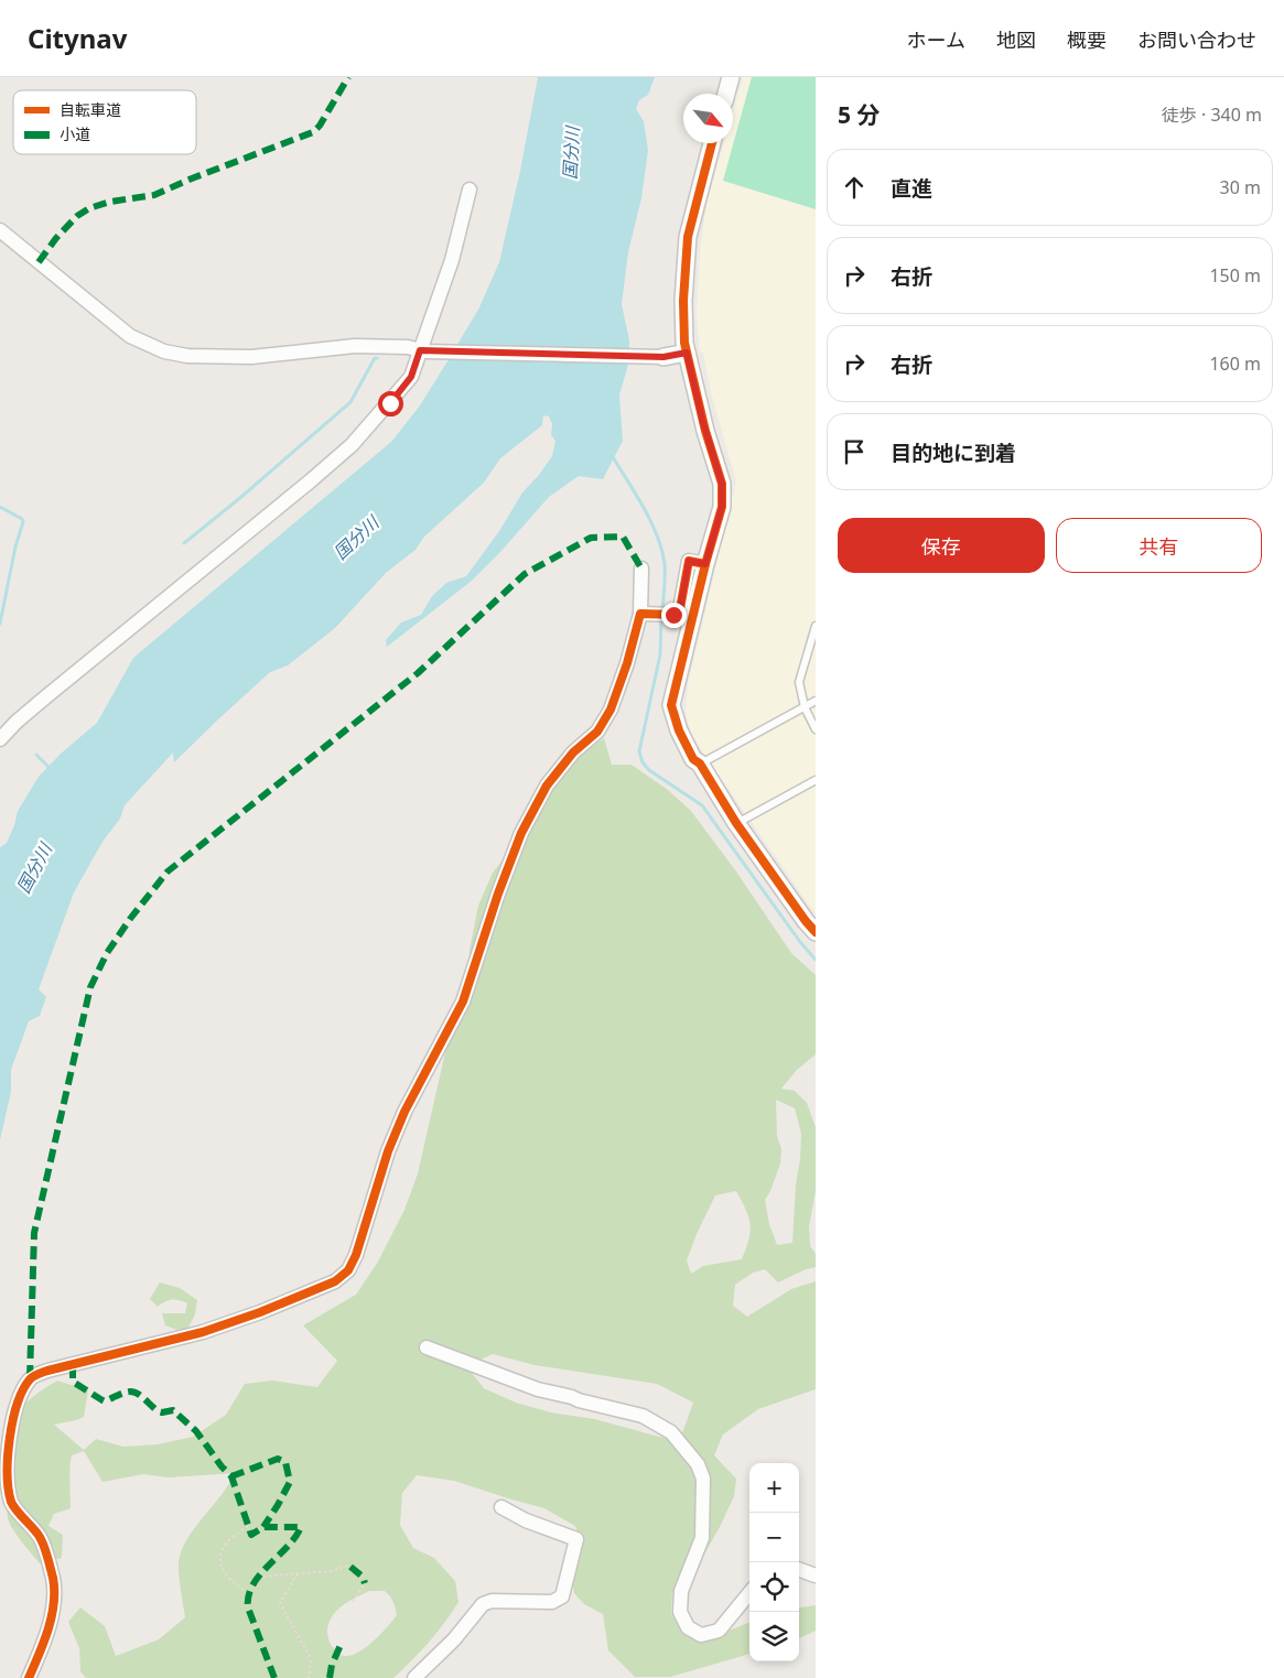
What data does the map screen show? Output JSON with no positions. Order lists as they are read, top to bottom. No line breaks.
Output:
{"water":["国分川"],"legend":["自転車道","小道"],"north":"bottom right","page":{"header":"Citynav","nav":["ホーム","地図","概要","お問い合わせ"],"heading":["5 分","徒歩 · 340 m"],"list":[["直進","30 m"],["右折","150 m"],["右折","160 m"],"目的地に到着"],"buttons":["保存","共有"],"map_buttons":["+","−"]}}
